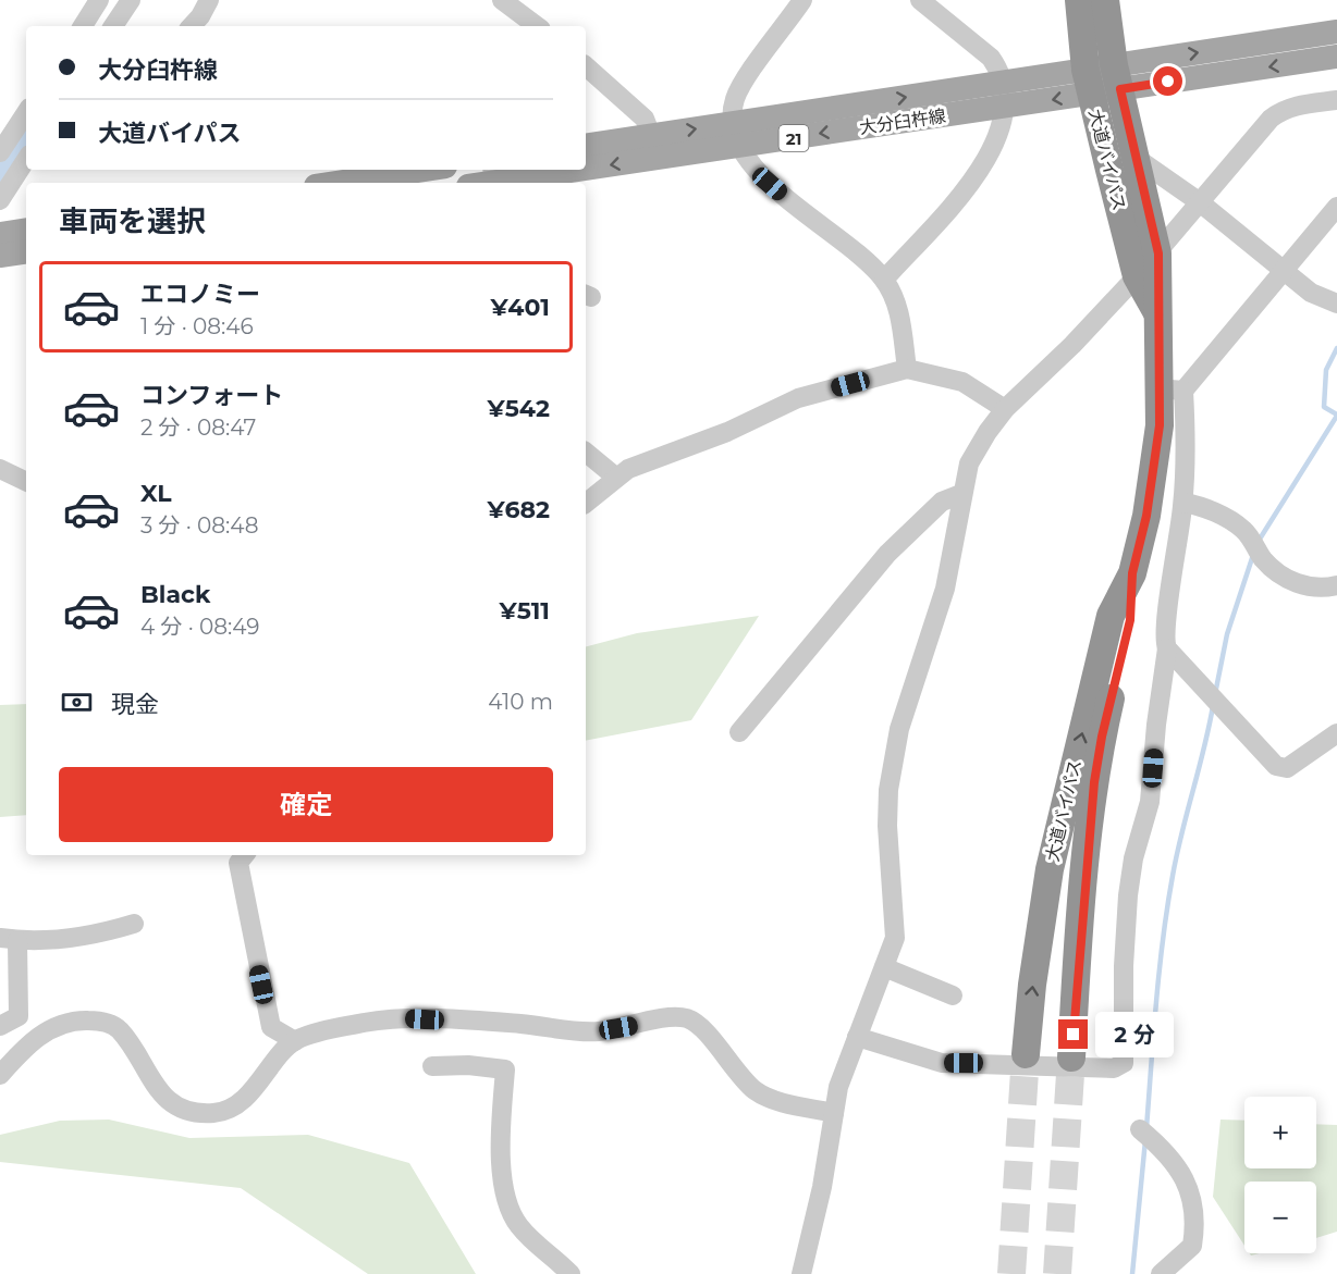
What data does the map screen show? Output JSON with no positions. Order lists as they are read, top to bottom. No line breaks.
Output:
{"streets":{"highway":["大道バイパス"],"main road":["大分臼杵線","21"]},"crossings":[["大分臼杵線","大道バイパス"]],"page":{"banner":["大分臼杵線","大道バイパス"],"heading":"車両を選択","list":[{"name":"エコノミー","note":"1 分 · 08:46","value":"¥401"},{"name":"コンフォート","note":"2 分 · 08:47","value":"¥542"},{"name":"XL","note":"3 分 · 08:48","value":"¥682"},{"name":"Black","note":"4 分 · 08:49","value":"¥511"}],"pay":["現金","410 m"],"buttons":"確定","bubble":"2 分","map_buttons":["+","−"]}}
